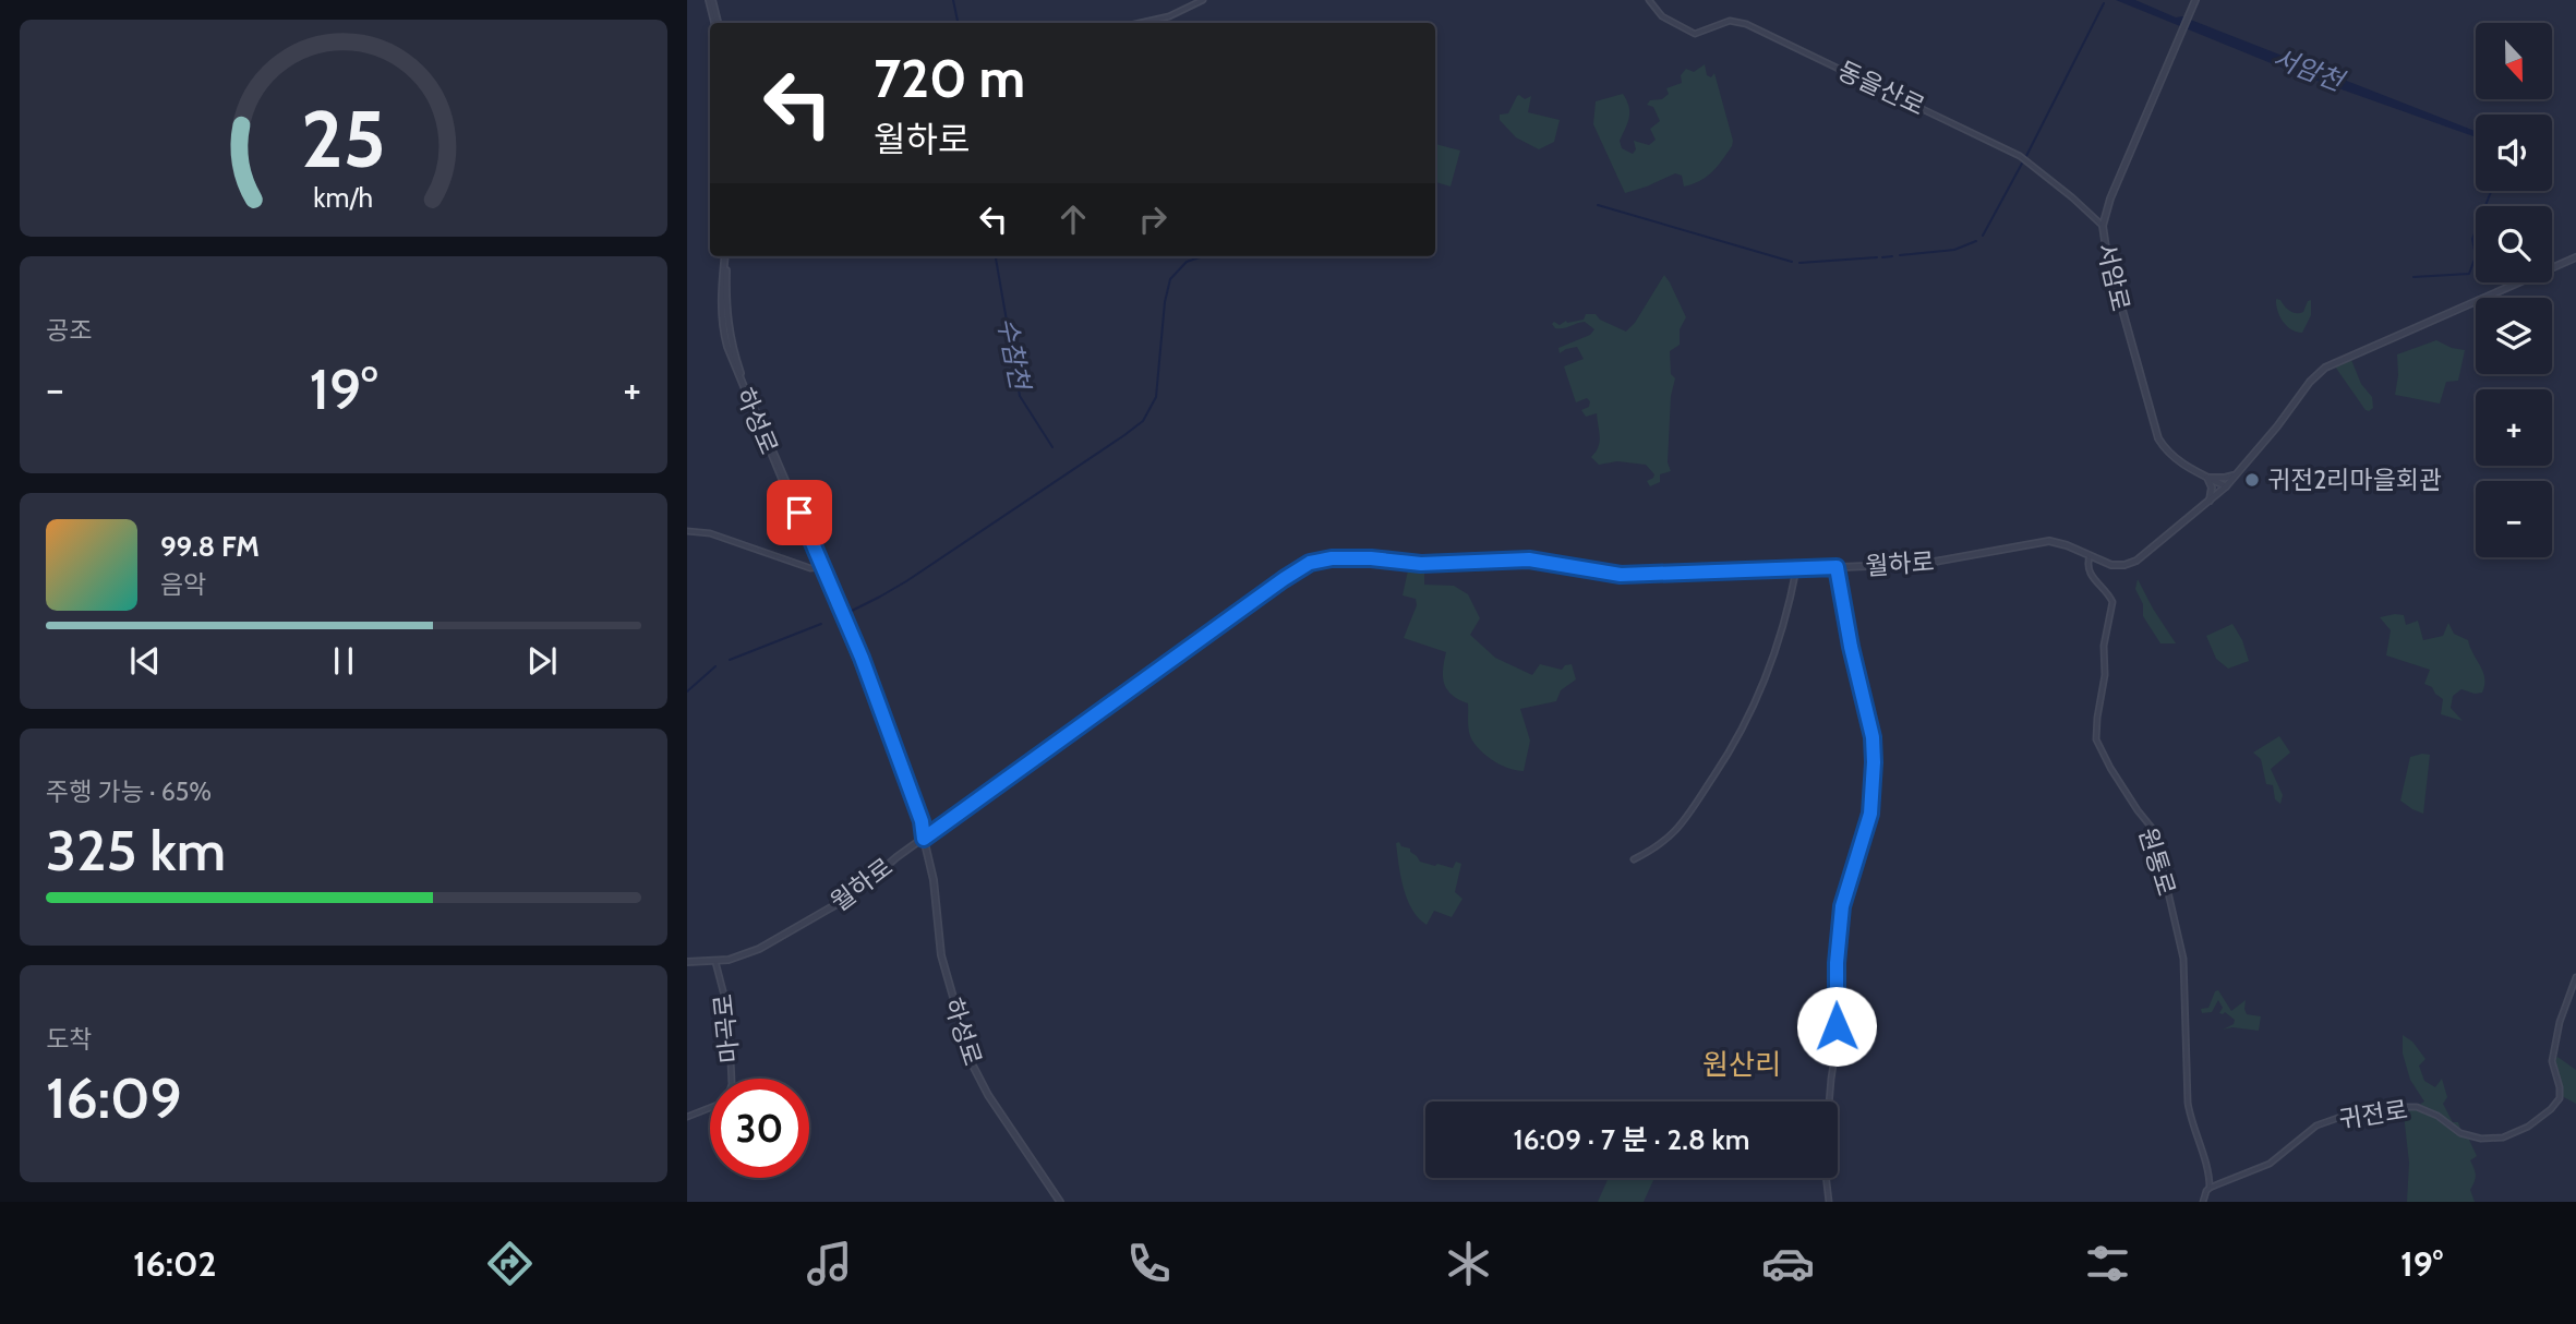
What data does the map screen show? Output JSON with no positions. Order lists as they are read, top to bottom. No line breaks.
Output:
{"streets":{"street":["동을산로","서암로","하성로","월하로","원통로","마곡로","귀전로"]},"crossings":[["동을산로","서암로"],["서암로","월하로"],["하성로","월하로"],["월하로","원통로"],["월하로","마곡로"],["원통로","귀전로"]],"districts":["원산리"],"water":["서암천","수참천"],"places":["귀전2리마을회관"],"north":"bottom","page":{"map_buttons":["+","−"],"turn":["720 m","월하로"],"tile":["공조",["주행 가능 · 65%","325 km"],["도착","16:09"]],"heat":["−","19°","+"],"song":["99.8 FM","음악"],"limit":"30","trip":"16:09 · 7 분 · 2.8 km","tabs":["16:02","19°"],"gauge":["25","km/h"]}}
